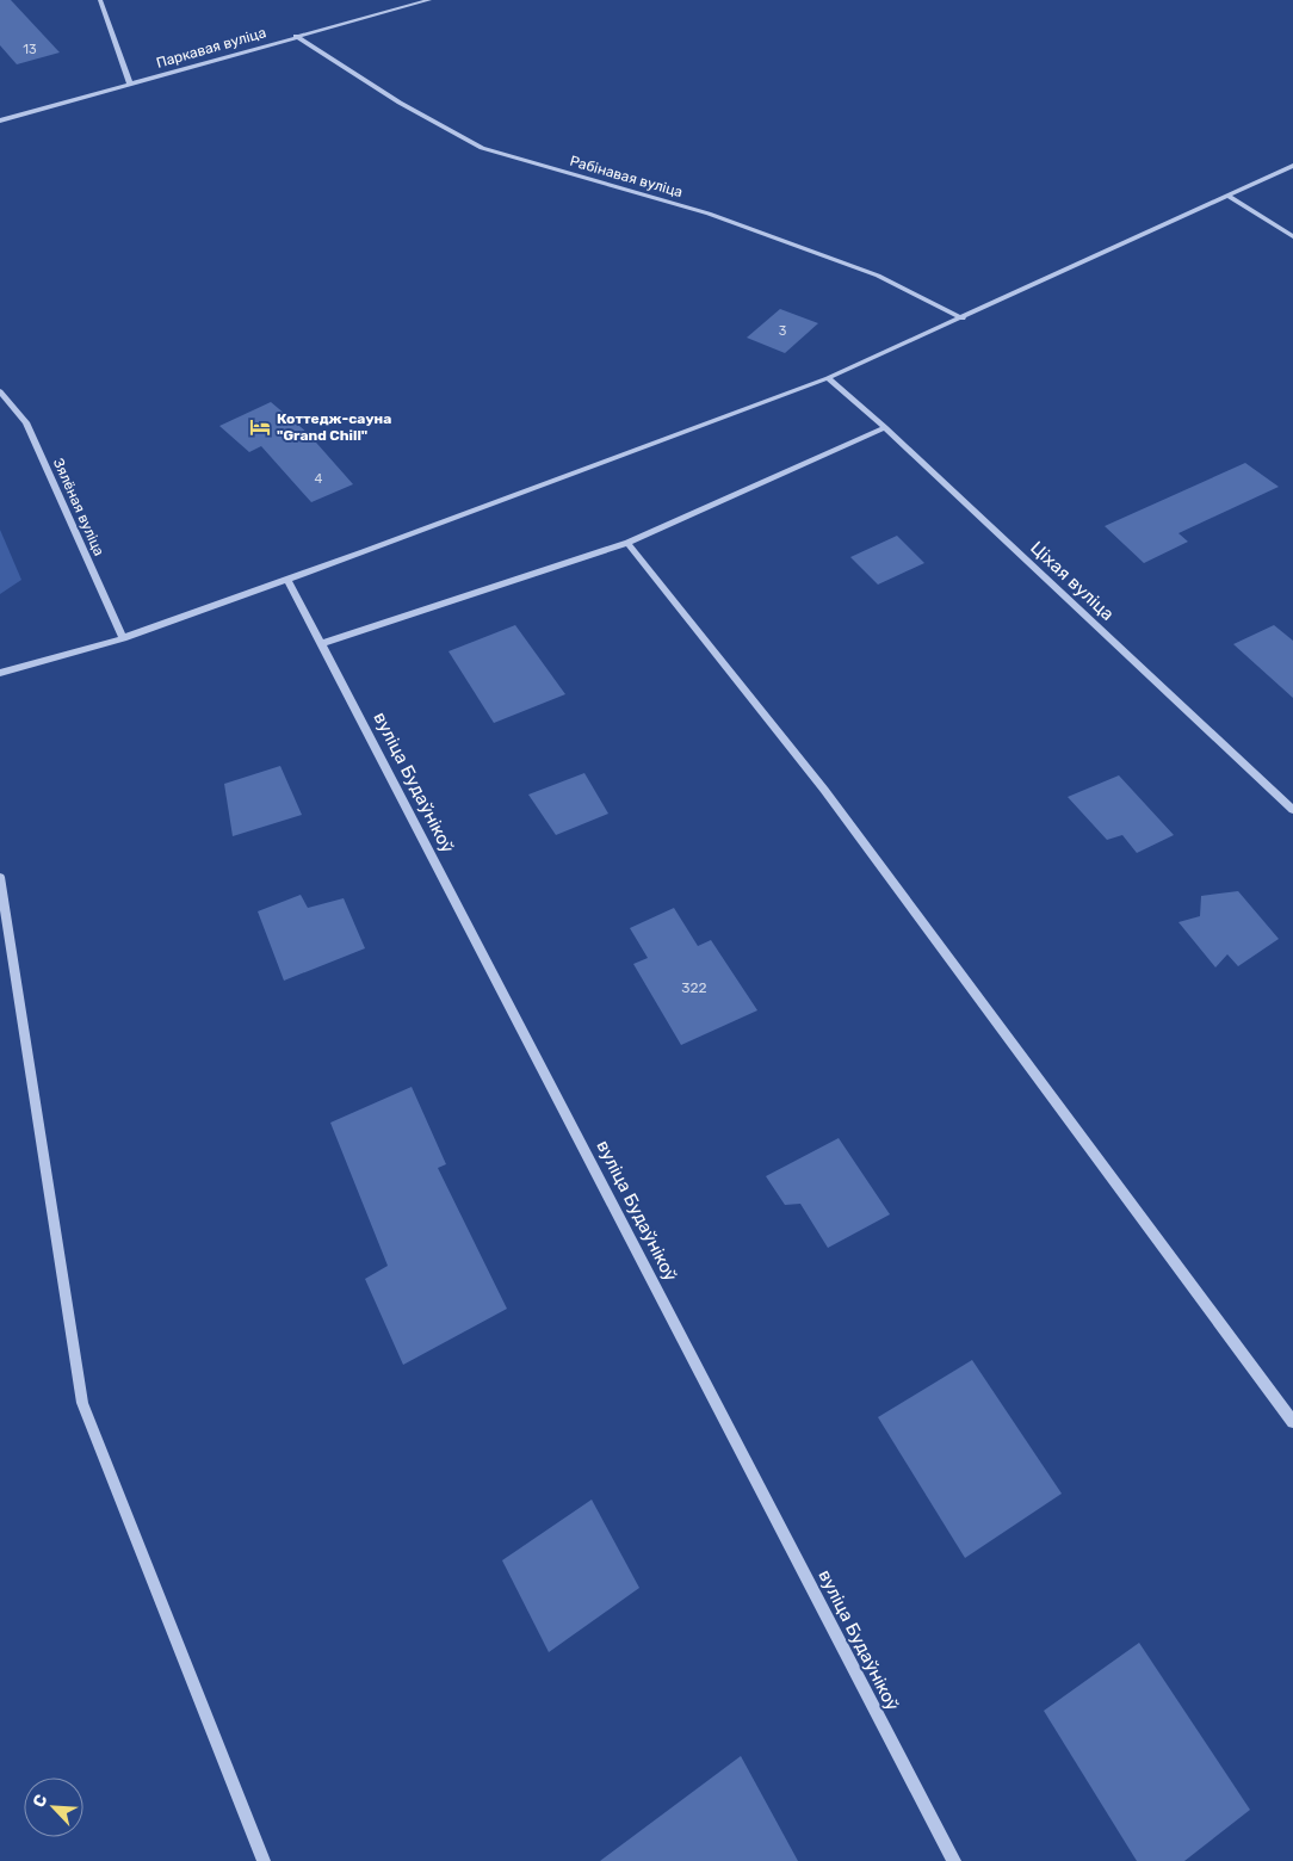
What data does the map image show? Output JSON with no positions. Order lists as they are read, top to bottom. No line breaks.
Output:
{"streets":{"street":["Паркавая вуліца","Рабінавая вуліца","Зялёная вуліца","Ціхая вуліца","вуліца Будаўнікоў"]},"crossings":[["Паркавая вуліца","Рабінавая вуліца"]],"places":{"hotel":["Коттедж-сауна \"Grand Chill\""]},"house_numbers":["13","3","4","322"],"north":"top left"}
